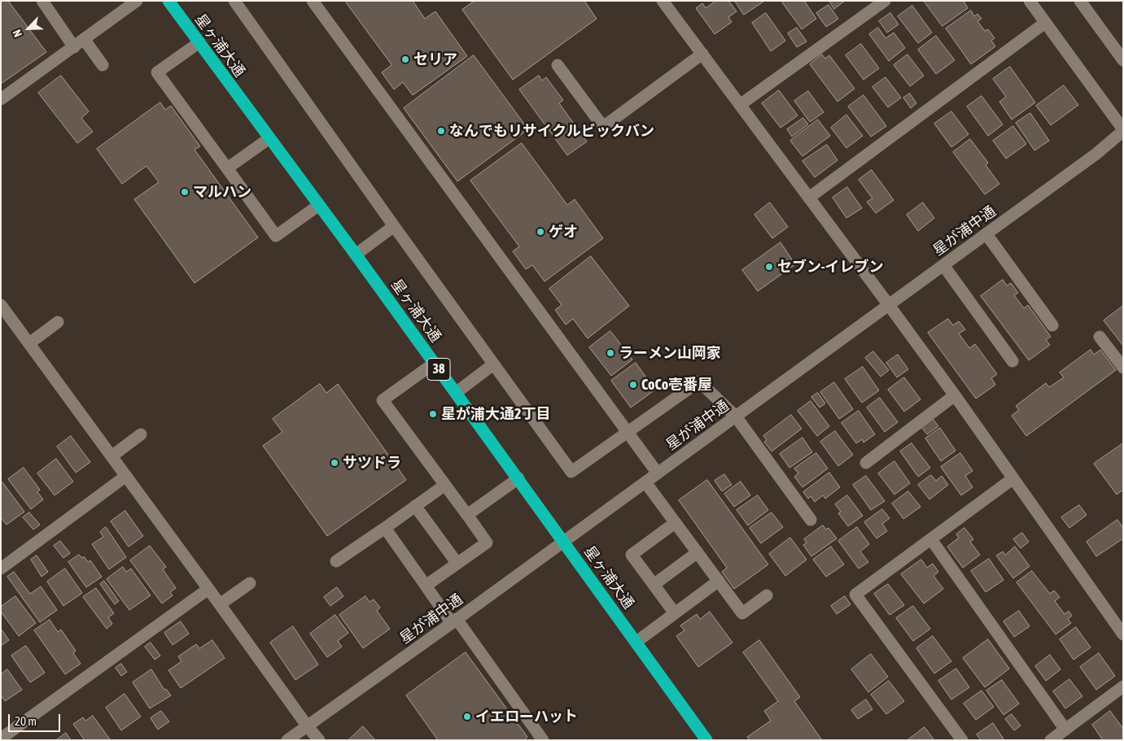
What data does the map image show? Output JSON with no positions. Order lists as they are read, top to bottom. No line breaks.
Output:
{"streets":{"highway":["星ヶ浦大通","38"],"street":["星が浦中通"]},"crossings":[["星ヶ浦大通","星が浦中通"]],"places":["セリア","なんでもリサイクルビックバン","マルハン","ゲオ","セブン-イレブン","ラーメン山岡家","CoCo壱番屋","星が浦大通2丁目","サツドラ","イエローハット"],"scale_bar":"20 m","north":"bottom left"}
